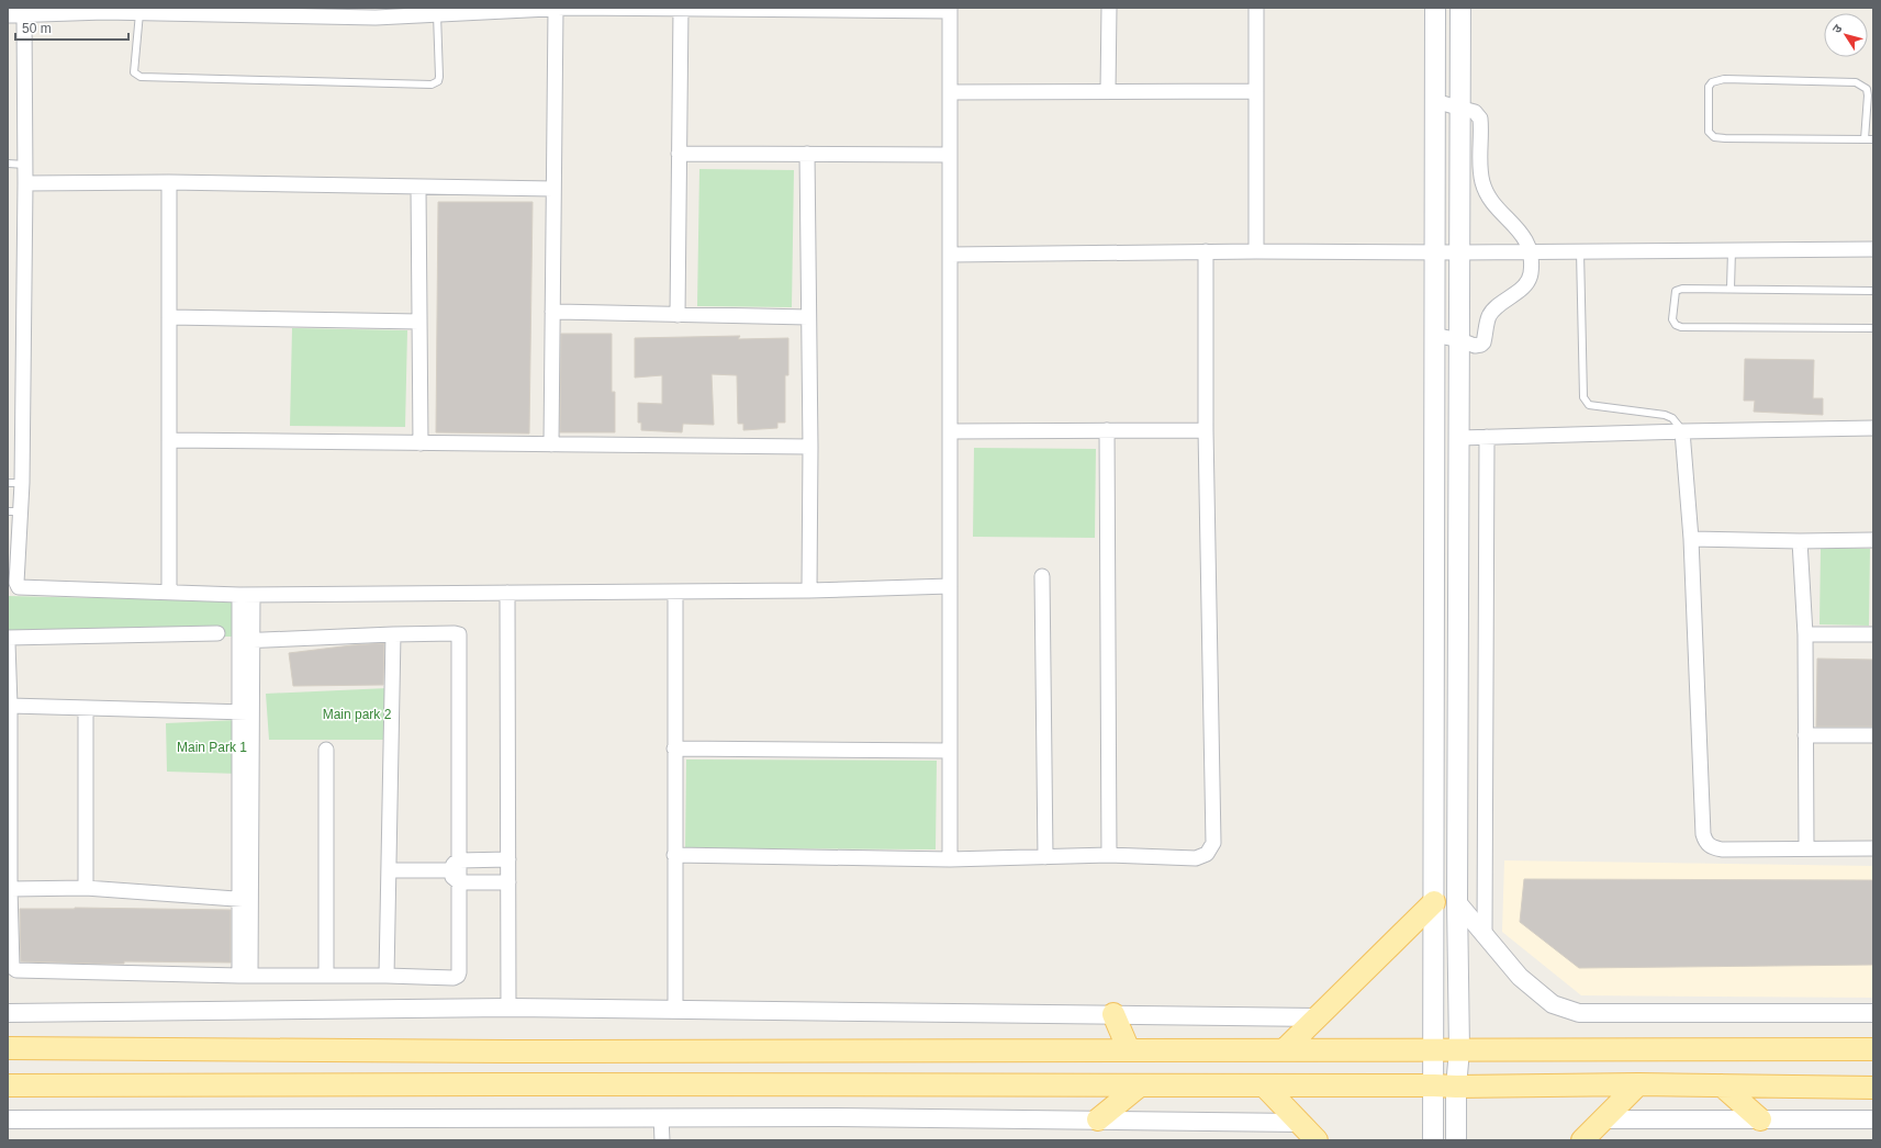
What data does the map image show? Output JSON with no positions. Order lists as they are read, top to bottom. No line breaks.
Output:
{"parks":["Main park 2","Main Park 1"],"scale_bar":"50 m","north":"top left"}
